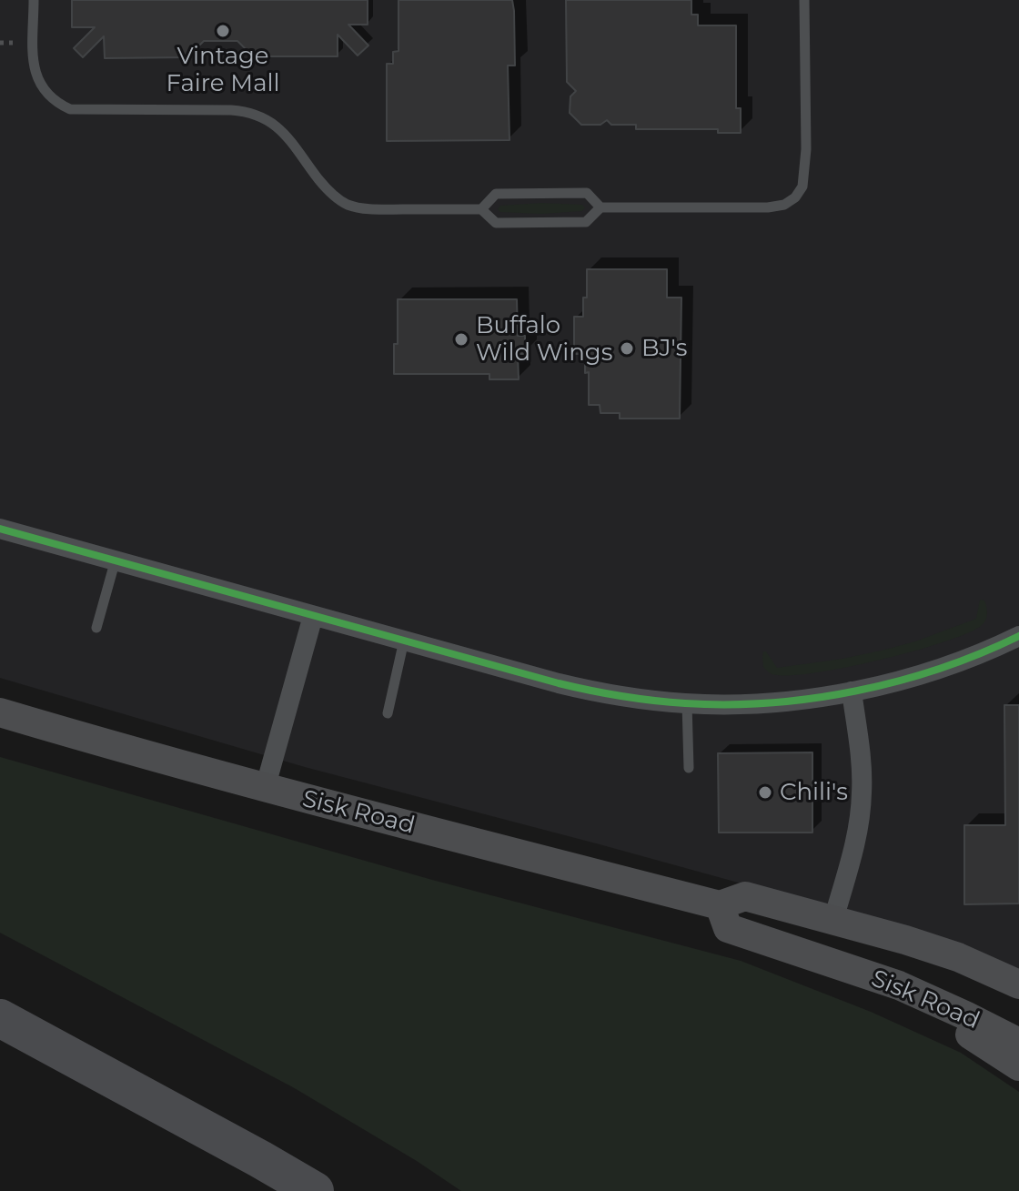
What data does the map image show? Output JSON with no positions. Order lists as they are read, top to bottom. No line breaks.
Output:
{"streets":{"main road":["Sisk Road"]},"places":["Vintage Faire Mall","Buffalo Wild Wings","BJ's","Chili's"]}
